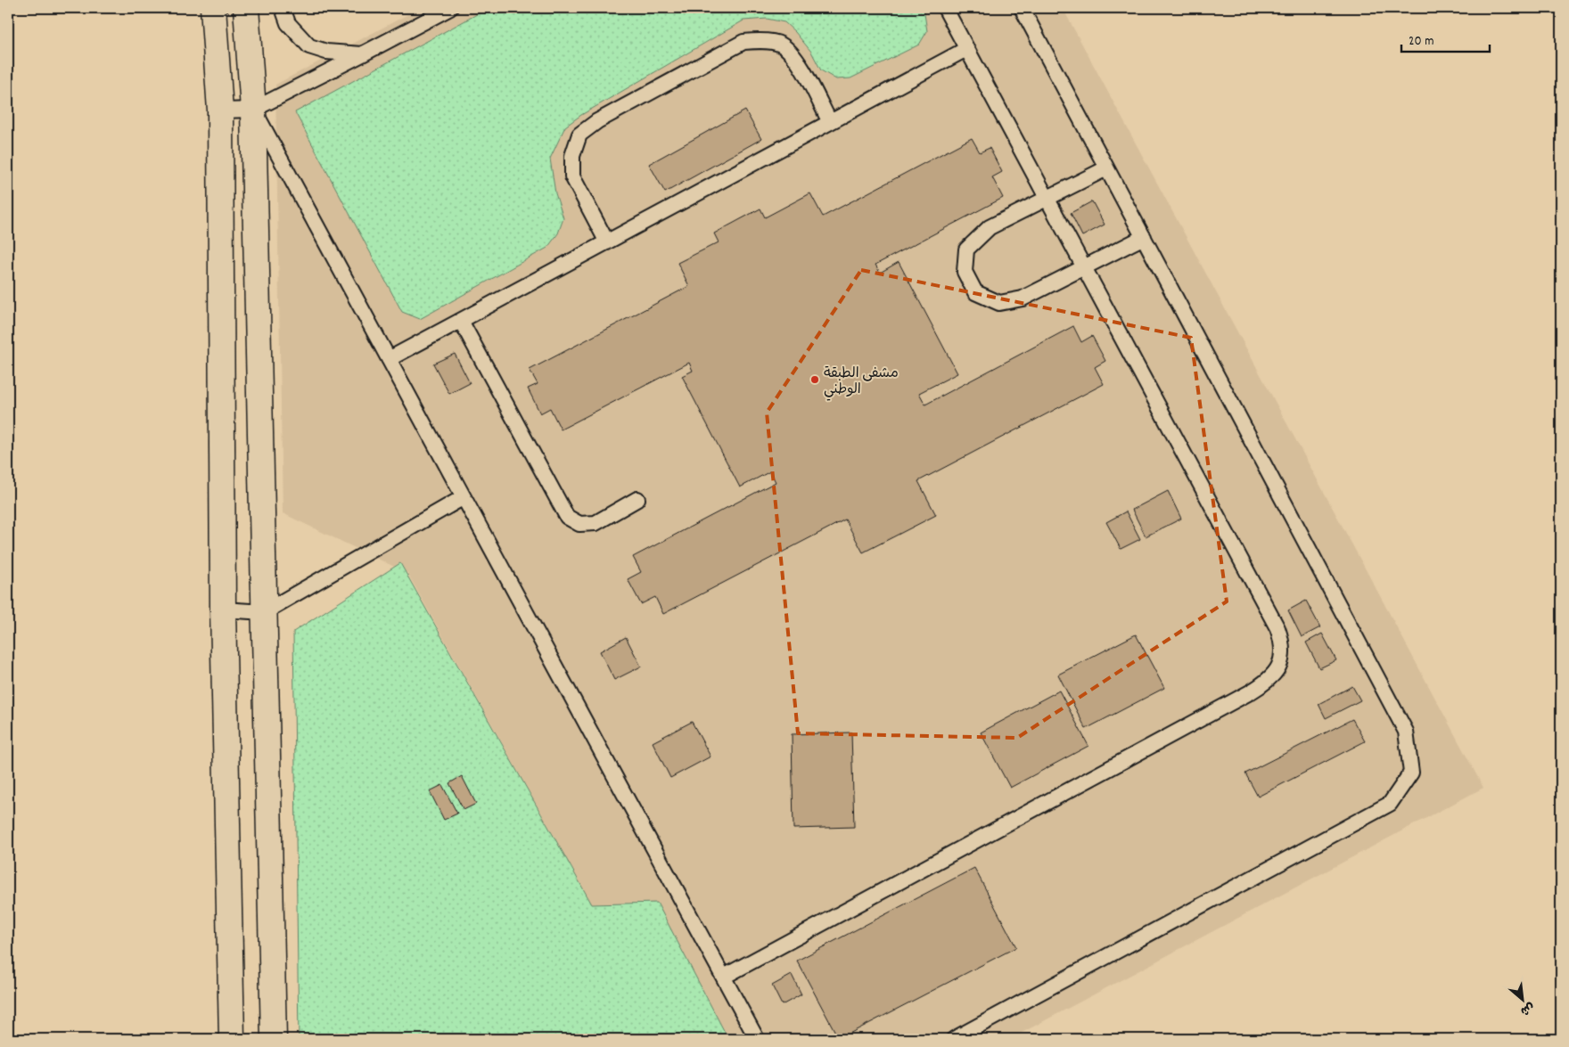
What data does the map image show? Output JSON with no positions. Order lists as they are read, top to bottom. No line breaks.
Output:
{"places":["مشفى الطبقة الوطني"],"scale_bar":"20 m","north":"bottom right"}
